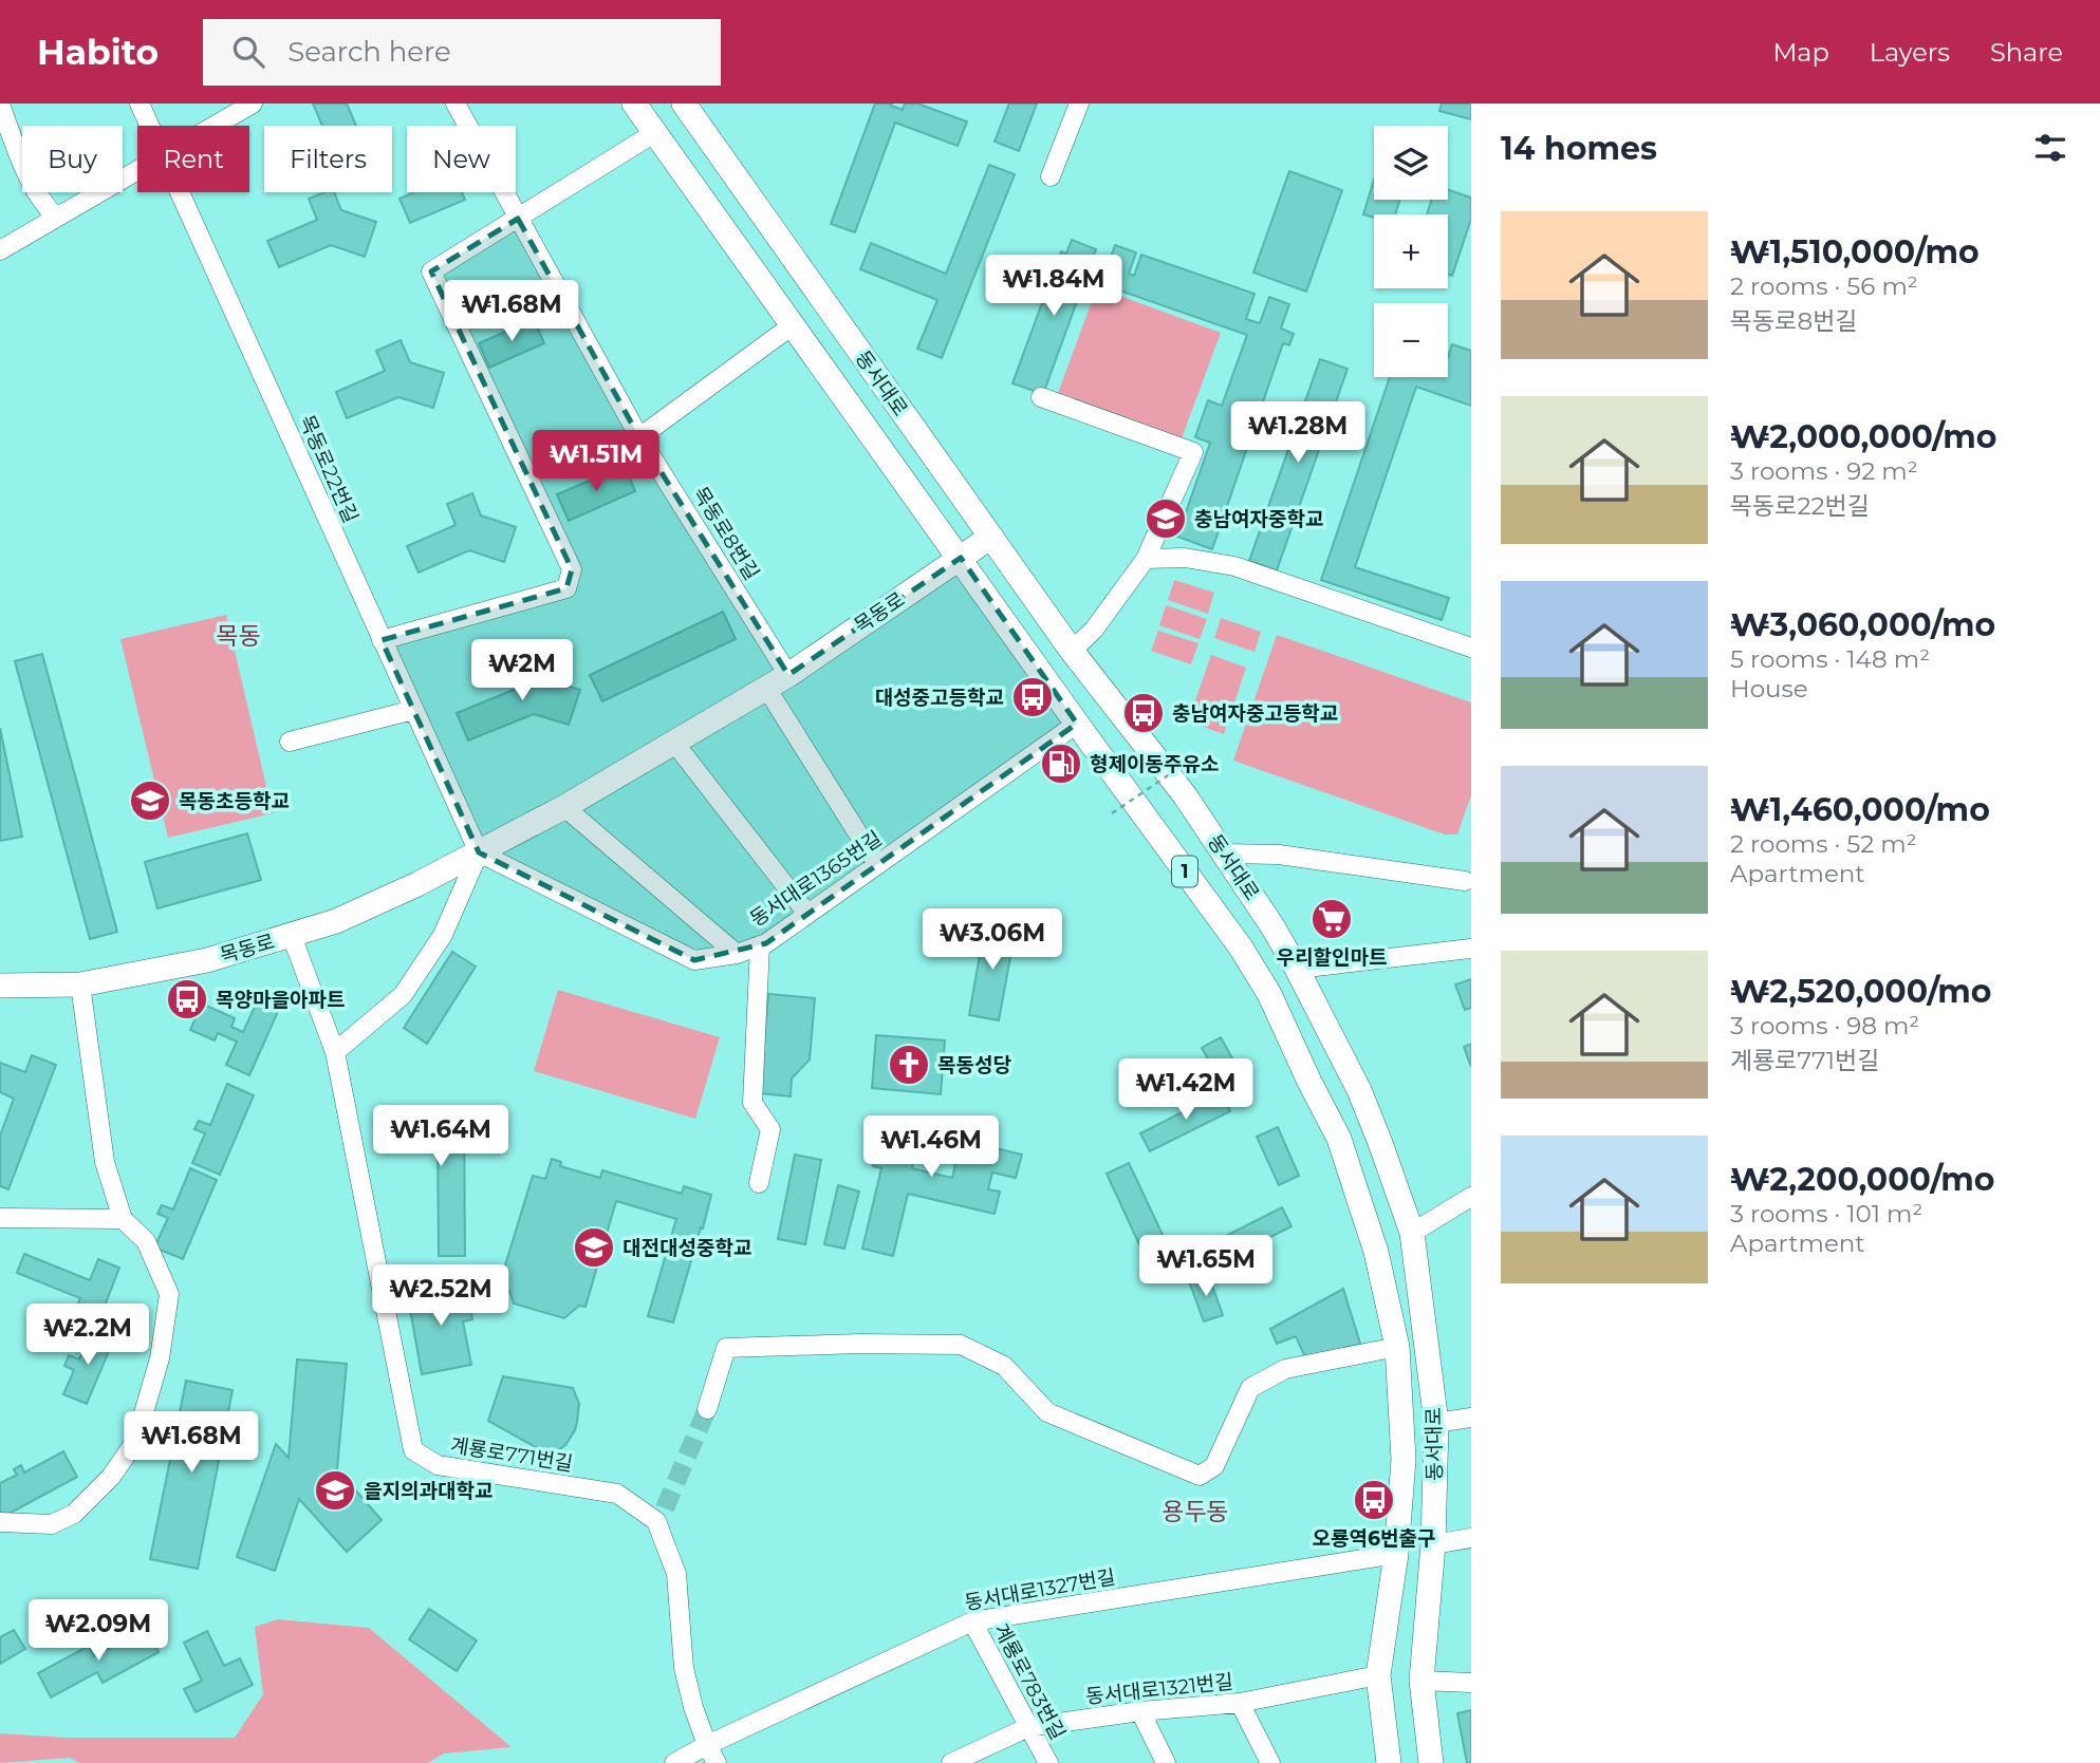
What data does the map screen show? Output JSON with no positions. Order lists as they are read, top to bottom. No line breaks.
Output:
{"streets":{"main road":["동서대로","목동로","1"],"street":["목동로22번길","목동로8번길","동서대로1365번길","계룡로771번길","동서대로1327번길","계룡로783번길","동서대로1321번길"]},"crossings":[["동서대로","목동로"],["동서대로","동서대로1365번길"],["동서대로","동서대로1327번길"],["동서대로","동서대로1321번길"],["목동로22번길","목동로"],["목동로22번길","동서대로1365번길"],["목동로8번길","목동로"],["목동로","동서대로1365번길"],["목동로","계룡로771번길"],["계룡로771번길","동서대로1327번길"],["동서대로1327번길","계룡로783번길"],["계룡로783번길","동서대로1321번길"]],"districts":["목동","용두동"],"places":{"school or university":["충남여자중학교","목동초등학교","대전대성중학교","을지의과대학교"],"bus stop":["대성중고등학교","충남여자중고등학교","목양마을아파트","오룡역6번출구"],"fuel station":["형제이동주유소"],"supermarket":["우리할인마트"],"church":["목동성당"]},"page":{"header":"Habito","search":"Search here","nav":["Map","Layers","Share"],"heading":"14 homes","map_buttons":["+","−"],"chip":["Buy","Rent","Filters","New"],"list":[{"name":"₩1,510,000/mo","note":"2 rooms · 56 m² · 목동로8번길"},{"name":"₩2,000,000/mo","note":"3 rooms · 92 m² · 목동로22번길"},{"name":"₩3,060,000/mo","note":"5 rooms · 148 m² · House"},{"name":"₩1,460,000/mo","note":"2 rooms · 52 m² · Apartment"},{"name":"₩2,520,000/mo","note":"3 rooms · 98 m² · 계룡로771번길"},{"name":"₩2,200,000/mo","note":"3 rooms · 101 m² · Apartment"}],"price":["₩1.84M","₩1.68M","₩1.28M","₩1.51M","₩2M","₩3.06M","₩1.42M","₩1.64M","₩1.46M","₩1.65M","₩2.52M","₩2.2M","₩1.68M","₩2.09M"]}}
